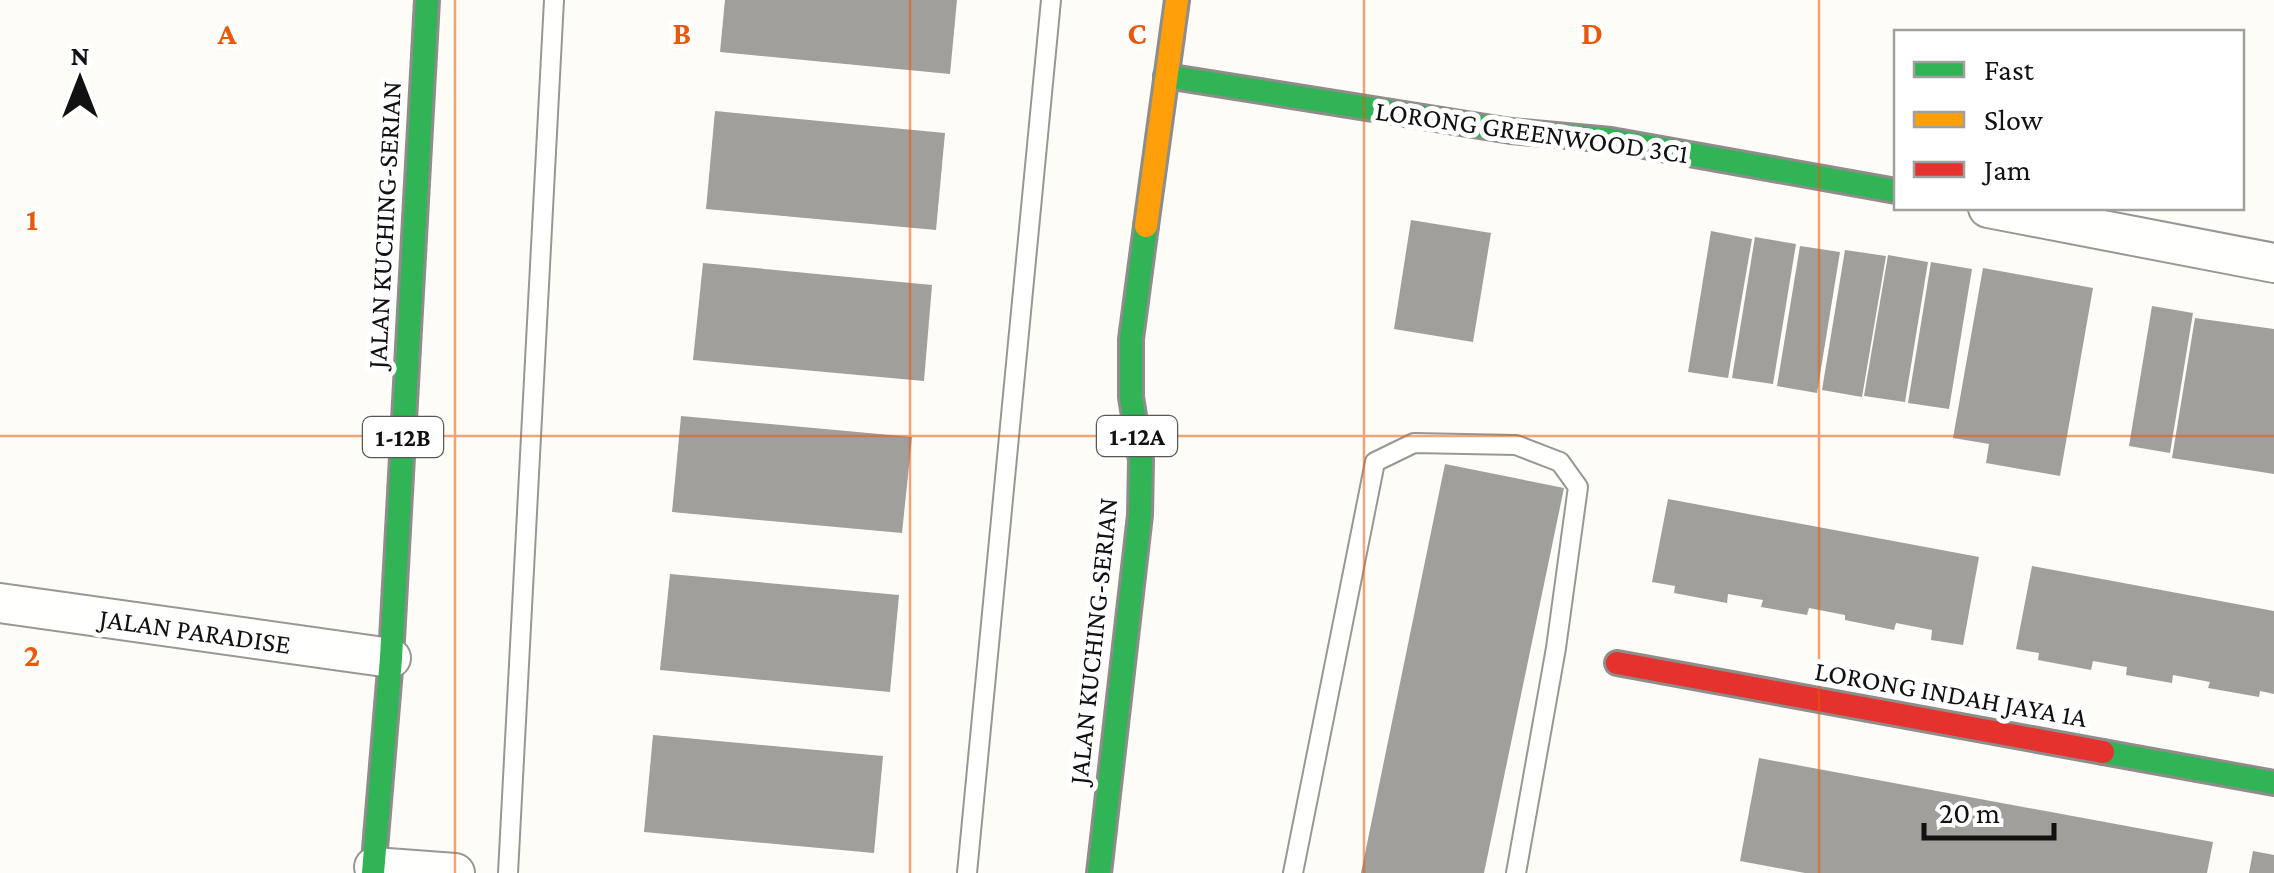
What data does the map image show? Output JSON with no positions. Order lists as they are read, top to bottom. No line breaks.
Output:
{"streets":{"main road":["LORONG GREENWOOD 3C1","JALAN KUCHING-SERIAN","1-12A","1-12B","LORONG INDAH JAYA 1A"],"street":["JALAN PARADISE"]},"crossings":[["LORONG GREENWOOD 3C1","JALAN KUCHING-SERIAN"],["JALAN KUCHING-SERIAN","JALAN PARADISE"]],"legend":["Fast","Slow","Jam"],"scale_bar":"20 m","north":"top","grid":{"columns":["A","B","C","D"],"rows":["1","2"]}}
